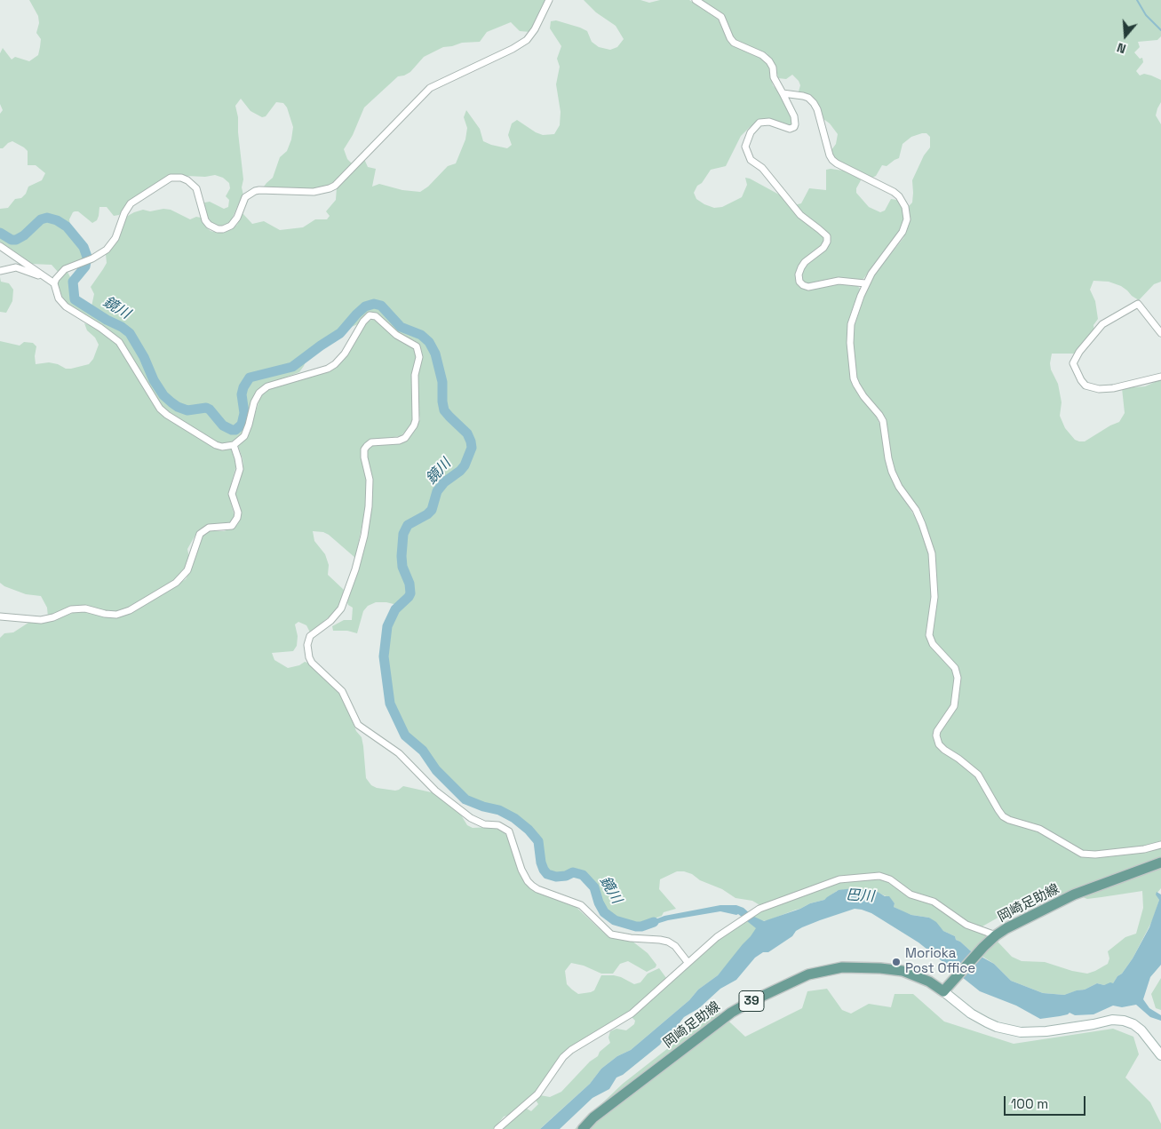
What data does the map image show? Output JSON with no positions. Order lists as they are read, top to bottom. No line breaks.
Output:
{"streets":{"main road":["岡崎足助線","39"]},"water":["鏡川","巴川"],"places":["Morioka Post Office"],"scale_bar":"100 m","north":"bottom"}
